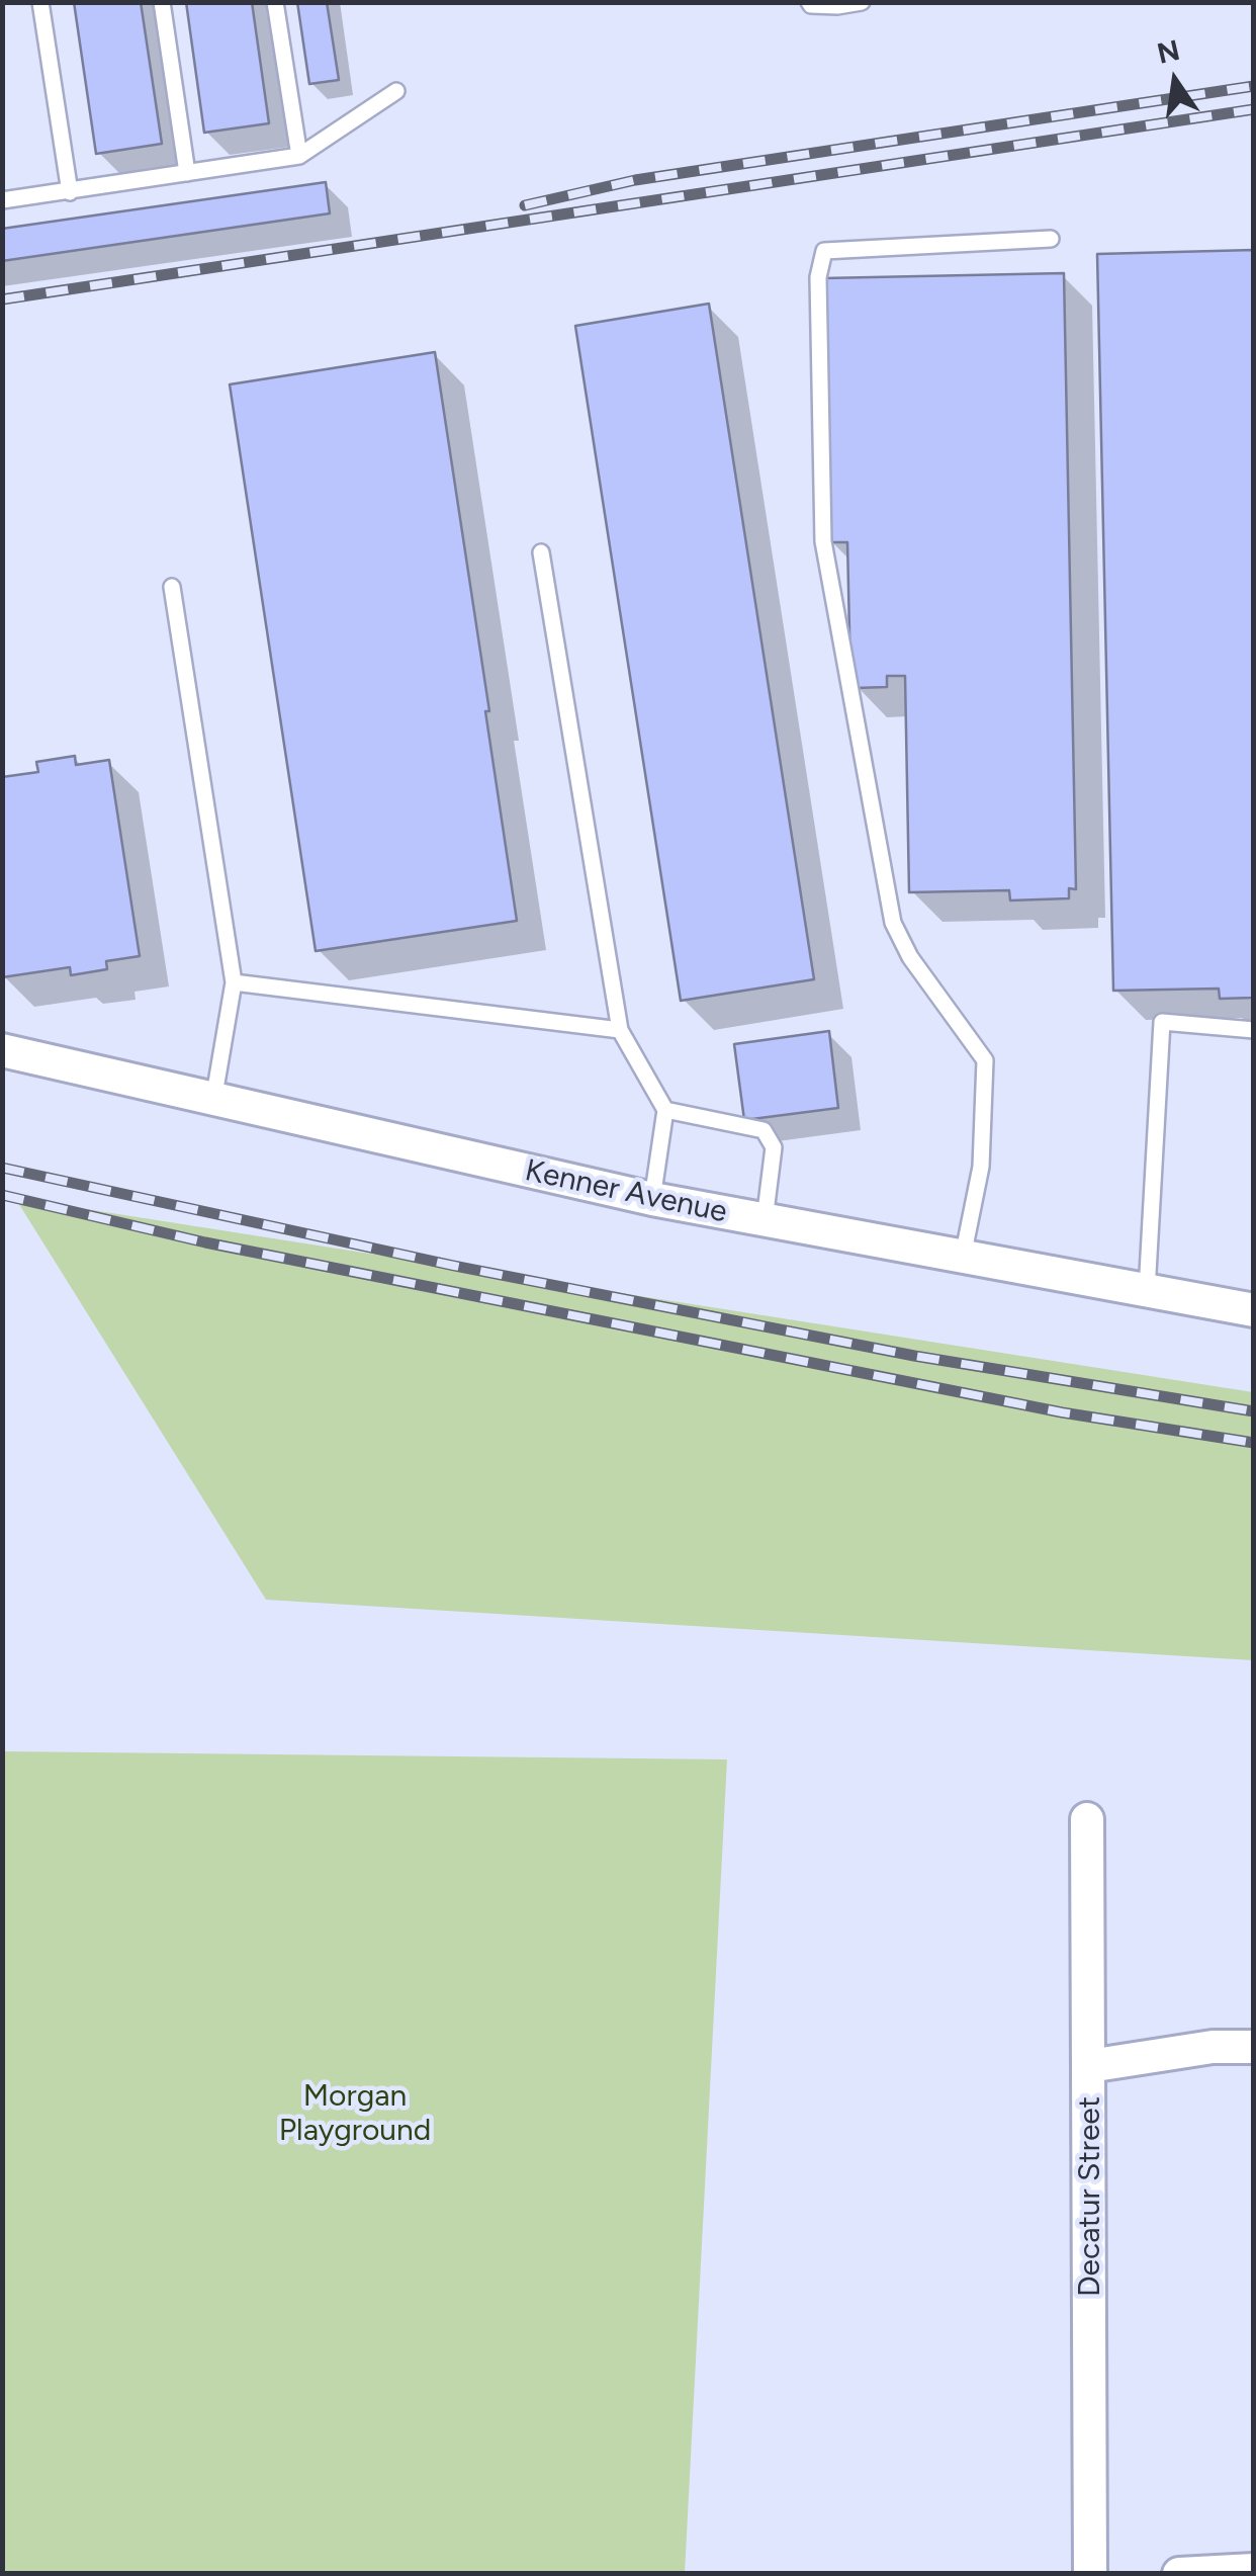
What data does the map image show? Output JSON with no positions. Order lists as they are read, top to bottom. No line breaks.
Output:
{"streets":{"street":["Kenner Avenue","Decatur Street"]},"parks":["Morgan Playground"],"north":"top"}
